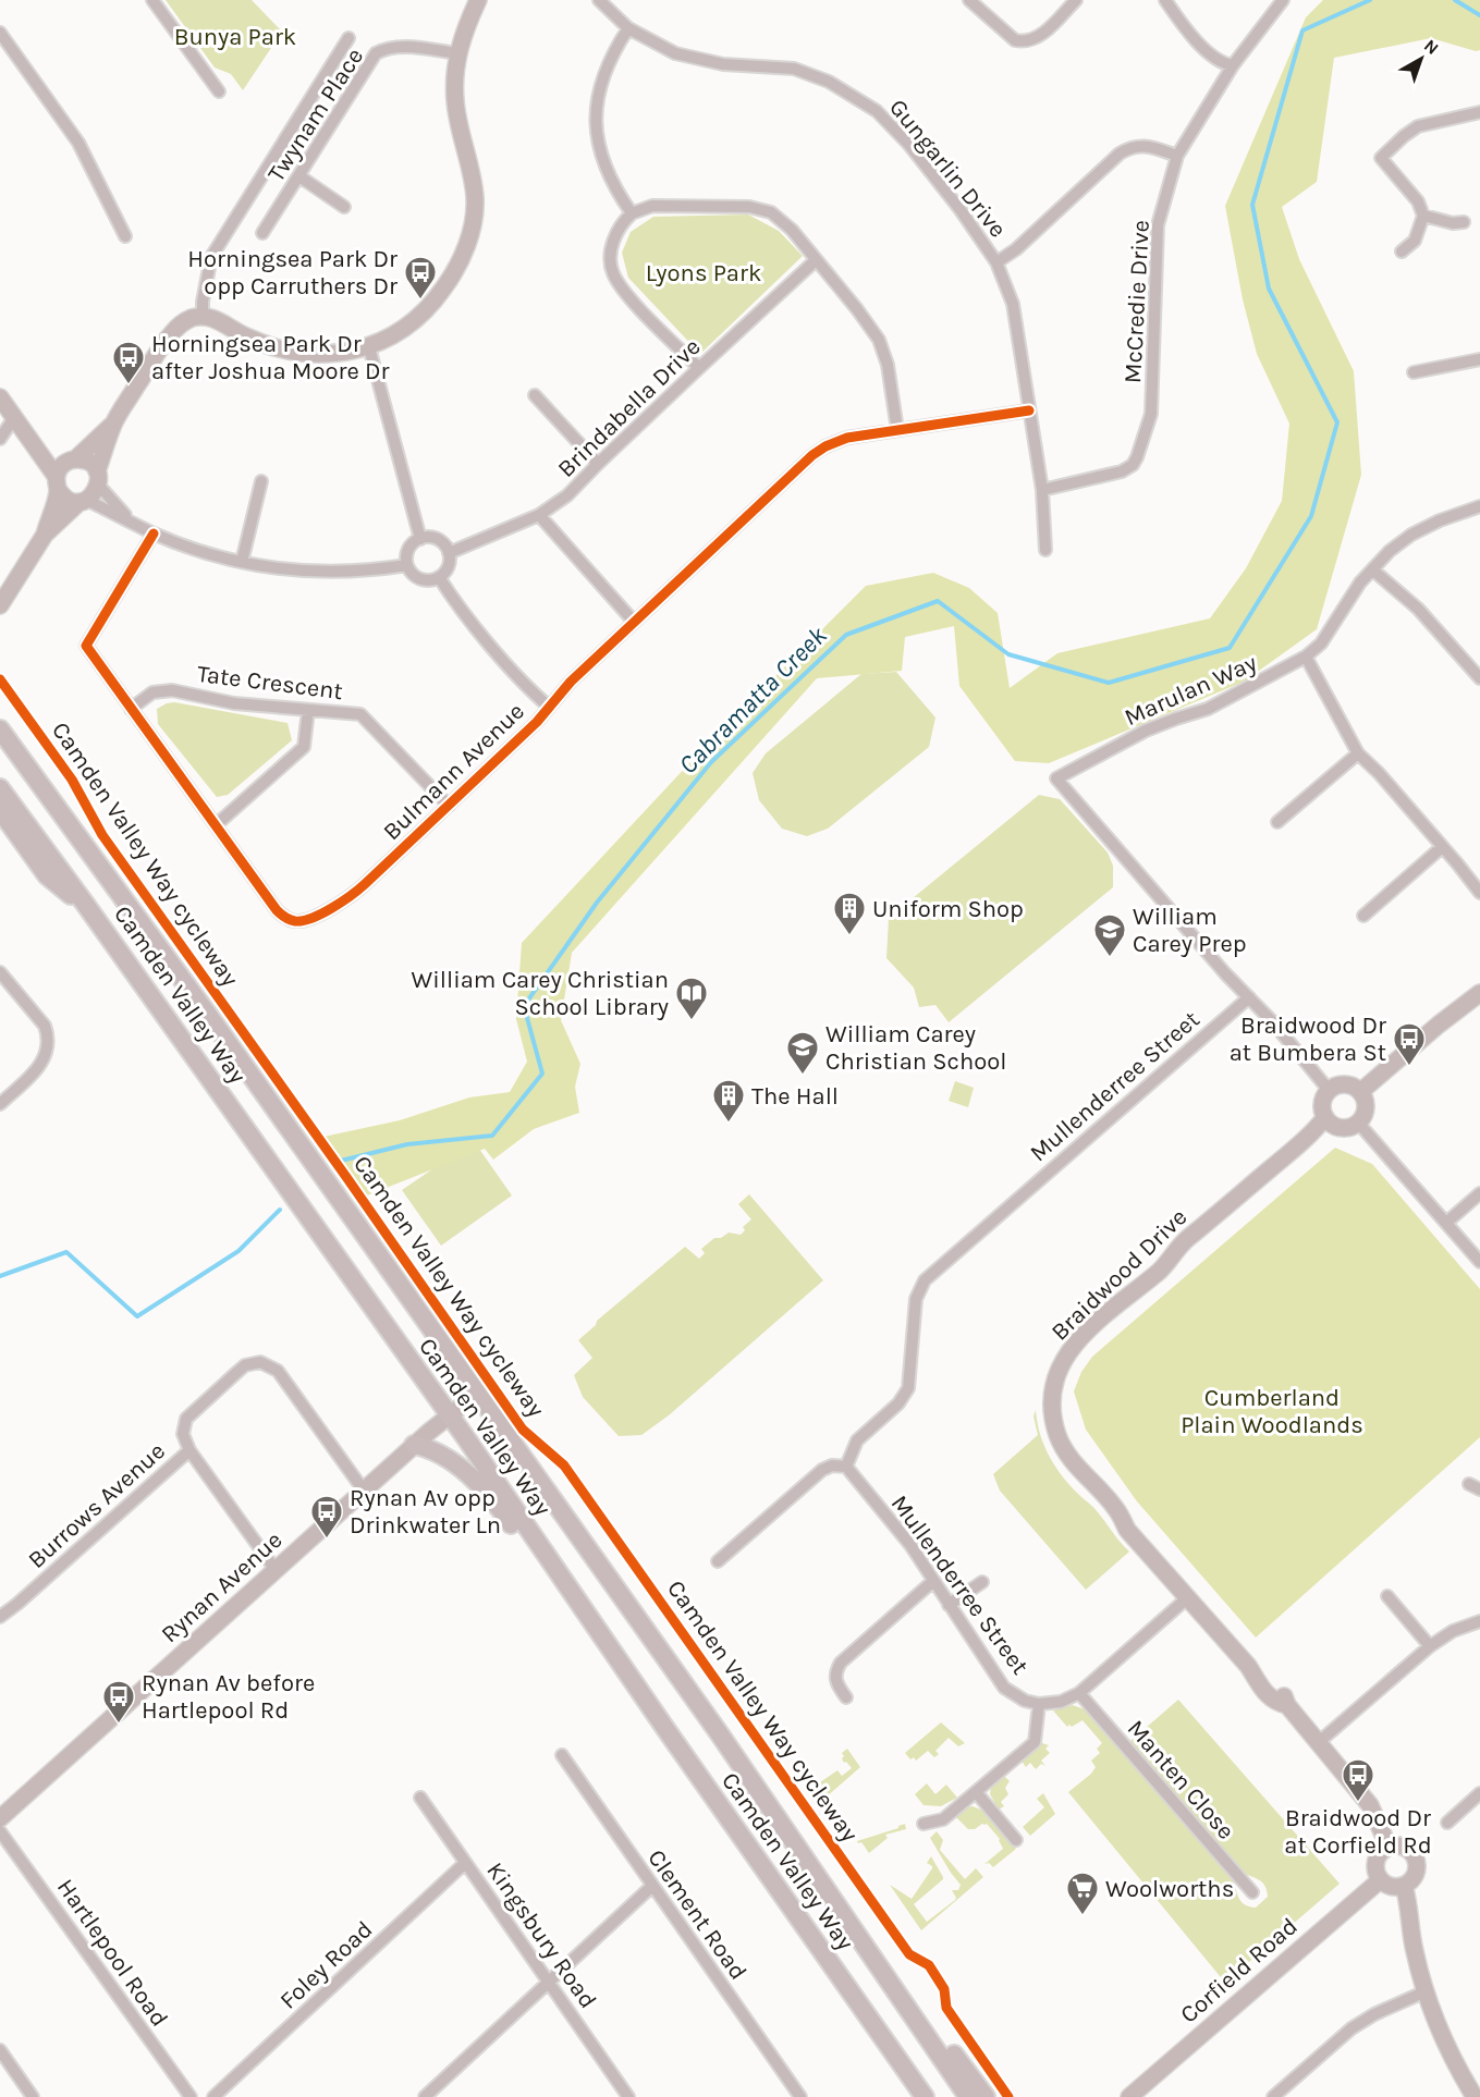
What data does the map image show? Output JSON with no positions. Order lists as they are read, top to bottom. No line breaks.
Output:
{"streets":{"main road":["Camden Valley Way"],"street":["Twynam Place","Gungarlin Drive","McCredie Drive","Brindabella Drive","Tate Crescent","Marulan Way","Bulmann Avenue","Mullenderree Street","Braidwood Drive","Burrows Avenue","Rynan Avenue","Manten Close","Clement Road","Kingsbury Road","Hartlepool Road","Foley Road","Corfield Road"],"cycle path":["Camden Valley Way cycleway"]},"crossings":[["Gungarlin Drive","McCredie Drive"],["Gungarlin Drive","Bulmann Avenue"],["Tate Crescent","Bulmann Avenue"],["Marulan Way","Mullenderree Street"],["Camden Valley Way","Rynan Avenue"],["Mullenderree Street","Braidwood Drive"],["Mullenderree Street","Manten Close"],["Braidwood Drive","Corfield Road"],["Kingsbury Road","Foley Road"]],"water":["Cabramatta Creek"],"parks":["Bunya Park","Lyons Park","Cumberland Plain Woodlands"],"places":{"bus stop":["Horningsea Park Dr opp Carruthers Dr","Horningsea Park Dr after Joshua Moore Dr","Braidwood Dr at Bumbera St","Rynan Av opp Drinkwater Ln","Rynan Av before Hartlepool Rd","Braidwood Dr at Corfield Rd"],"building":["Uniform Shop","The Hall"],"school or university":["William Carey Prep","William Carey Christian School"],"library":["William Carey Christian School Library"],"supermarket":["Woolworths"]},"north":"top right"}
